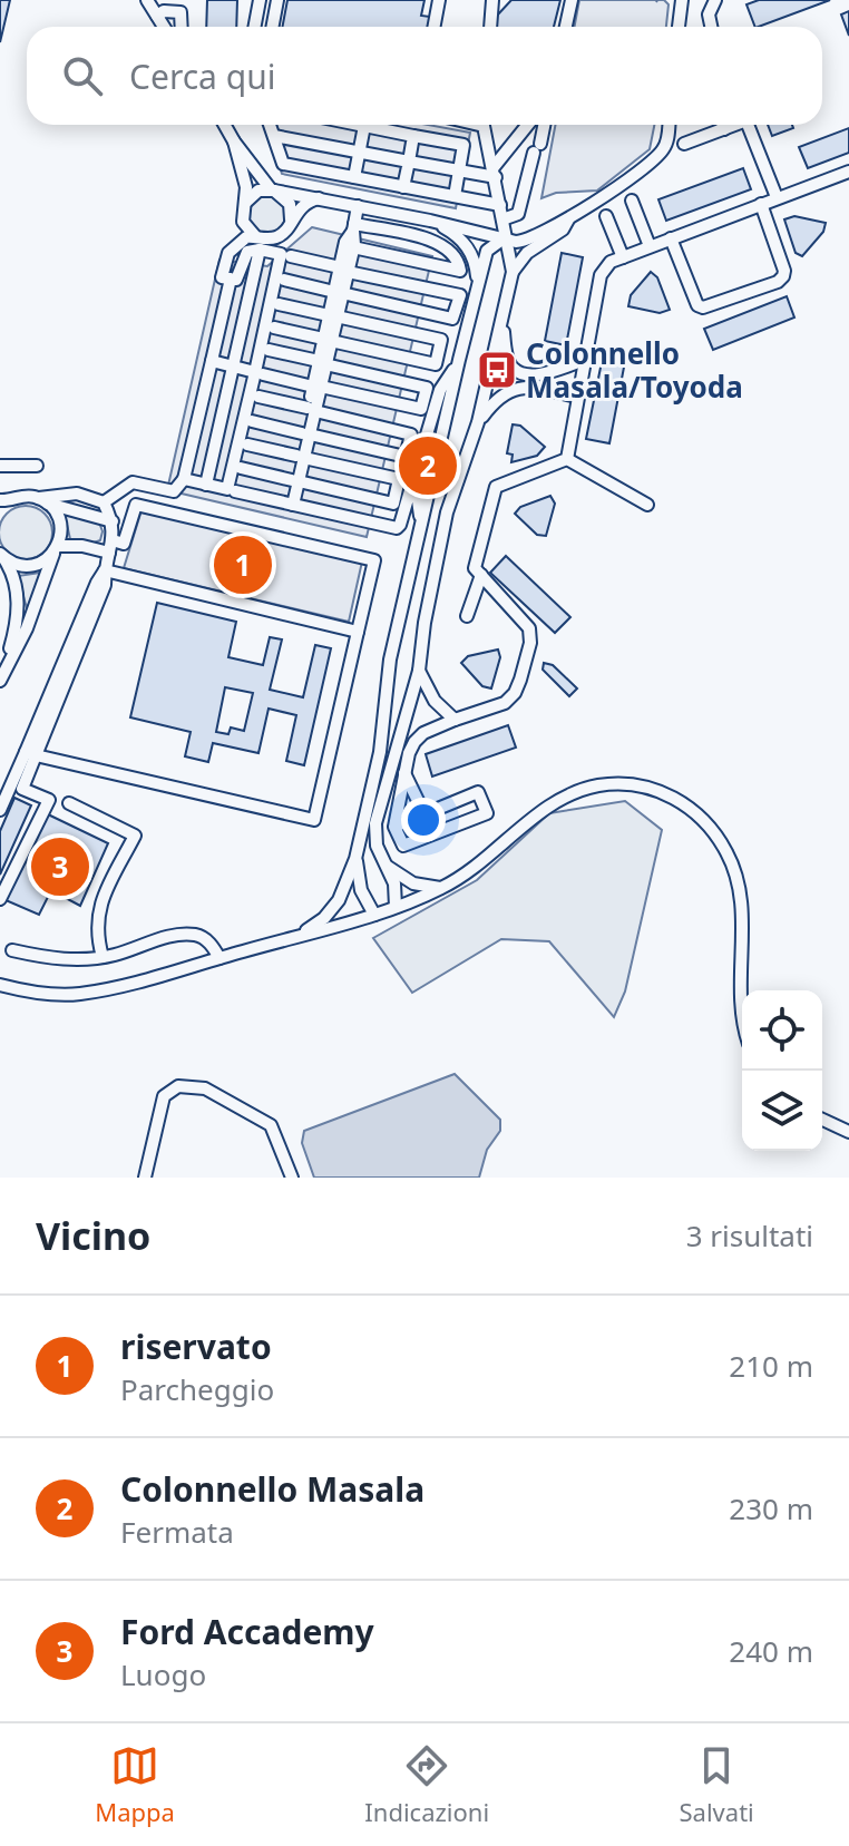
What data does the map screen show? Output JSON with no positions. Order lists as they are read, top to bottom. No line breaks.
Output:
{"places":{"bus stop":["Colonnello Masala/Toyoda"]},"page":{"search":"Cerca qui","pins":["2","1","3"],"heading":["Vicino","3 risultati"],"list":[{"mark":"1","name":"riservato","note":"Parcheggio","value":"210 m"},{"mark":"2","name":"Colonnello Masala","note":"Fermata","value":"230 m"},{"mark":"3","name":"Ford Accademy","note":"Luogo","value":"240 m"}],"nav":["Mappa","Indicazioni","Salvati"]}}
